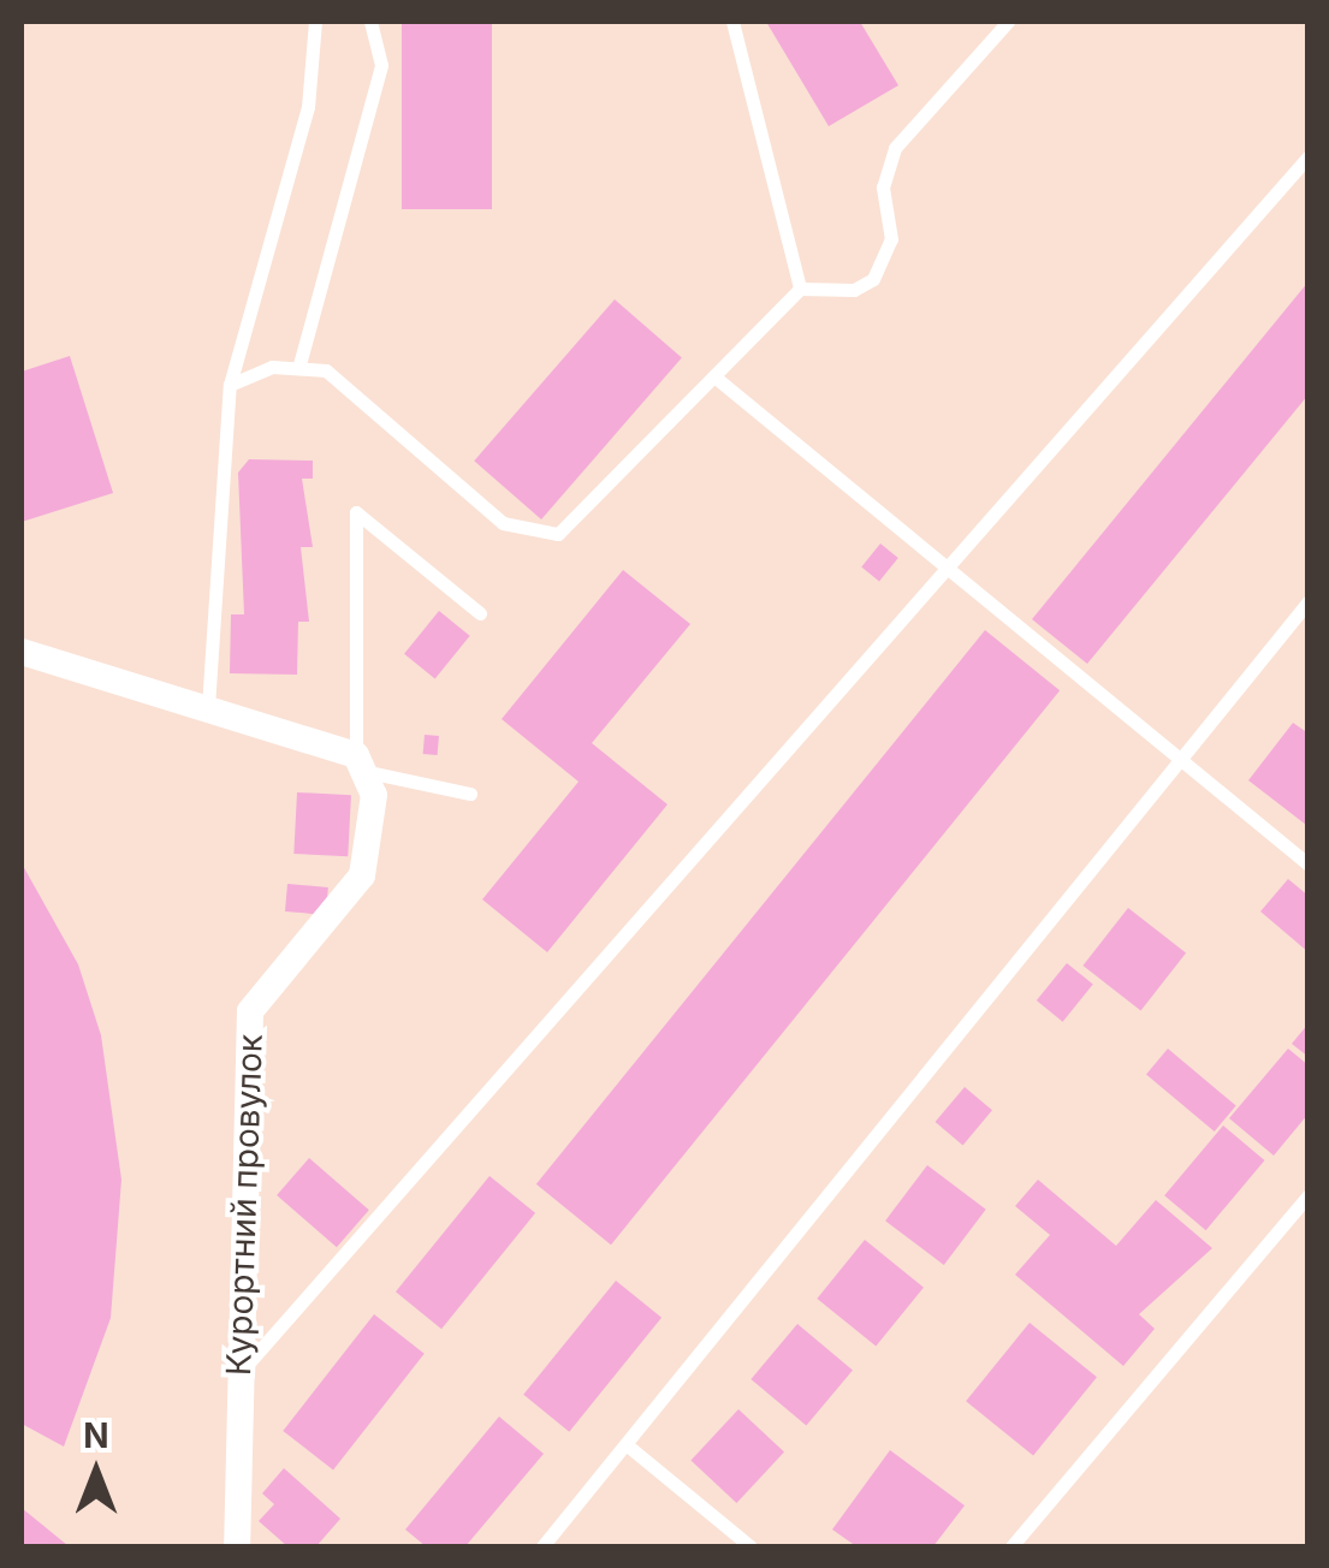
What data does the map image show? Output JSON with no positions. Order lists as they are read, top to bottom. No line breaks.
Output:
{"streets":{"street":["Курортний провулок"]},"north":"top"}
